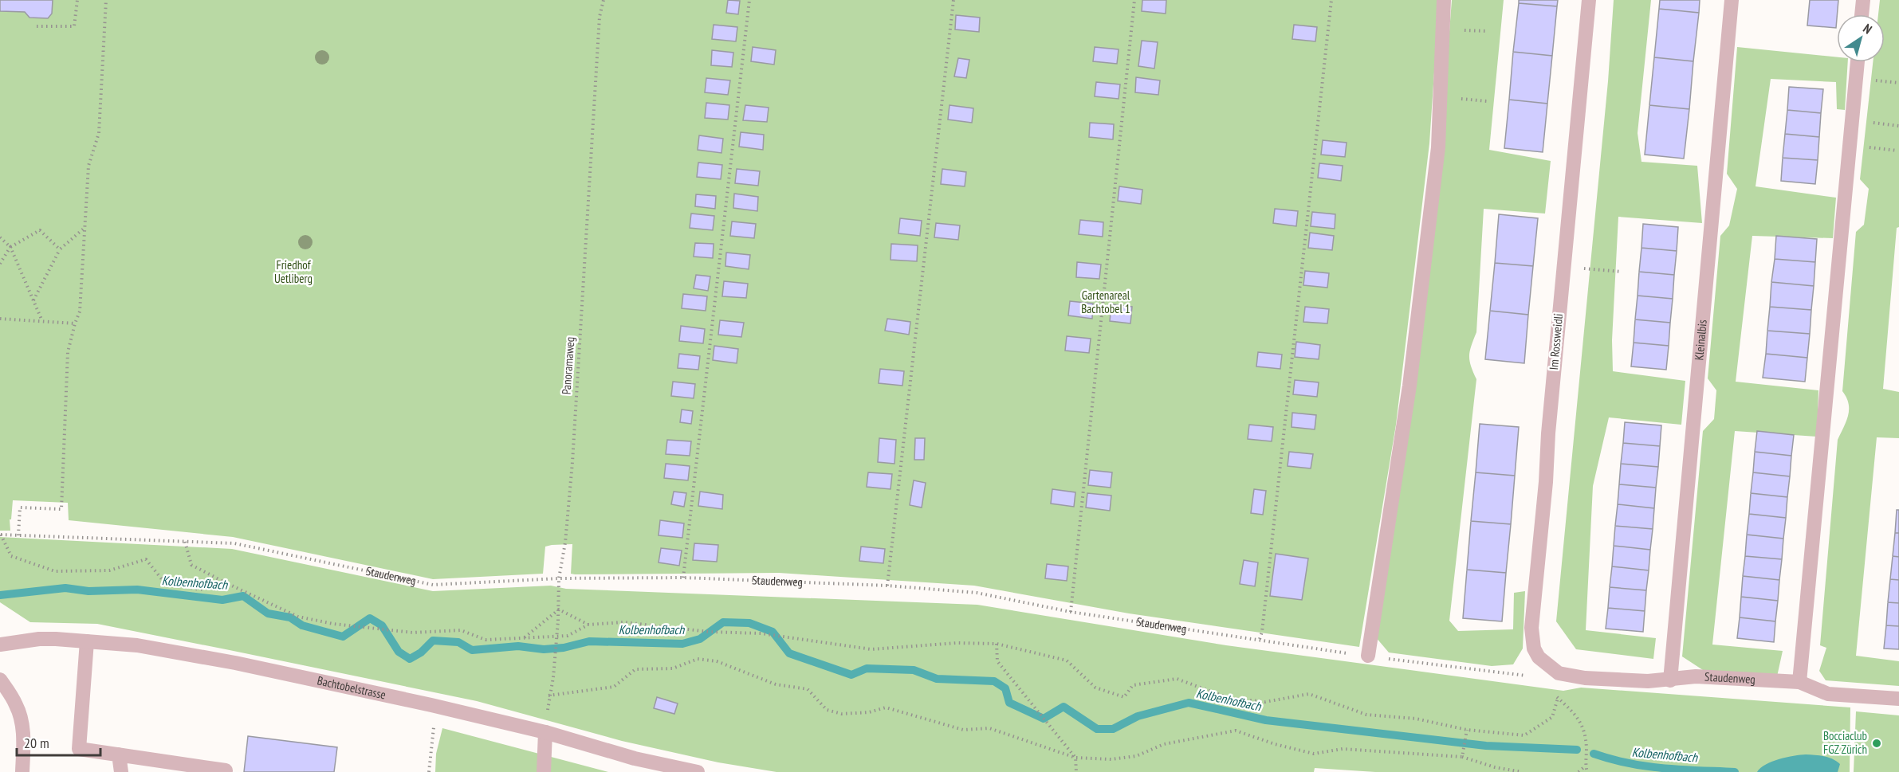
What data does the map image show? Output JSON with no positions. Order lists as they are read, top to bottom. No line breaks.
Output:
{"streets":{"street":["Kleinalbis","Im Rossweidli","Staudenweg","Bachtobelstrasse"],"path":["Panoramaweg"]},"crossings":[["Kleinalbis","Staudenweg"],["Im Rossweidli","Staudenweg"],["Panoramaweg","Staudenweg"],["Panoramaweg","Bachtobelstrasse"]],"water":["Kolbenhofbach"],"parks":["Friedhof Uetliberg","Gartenareal Bachtobel 1"],"places":["Bocciaclub FGZ Zürich"],"scale_bar":"20 m","north":"top right"}
